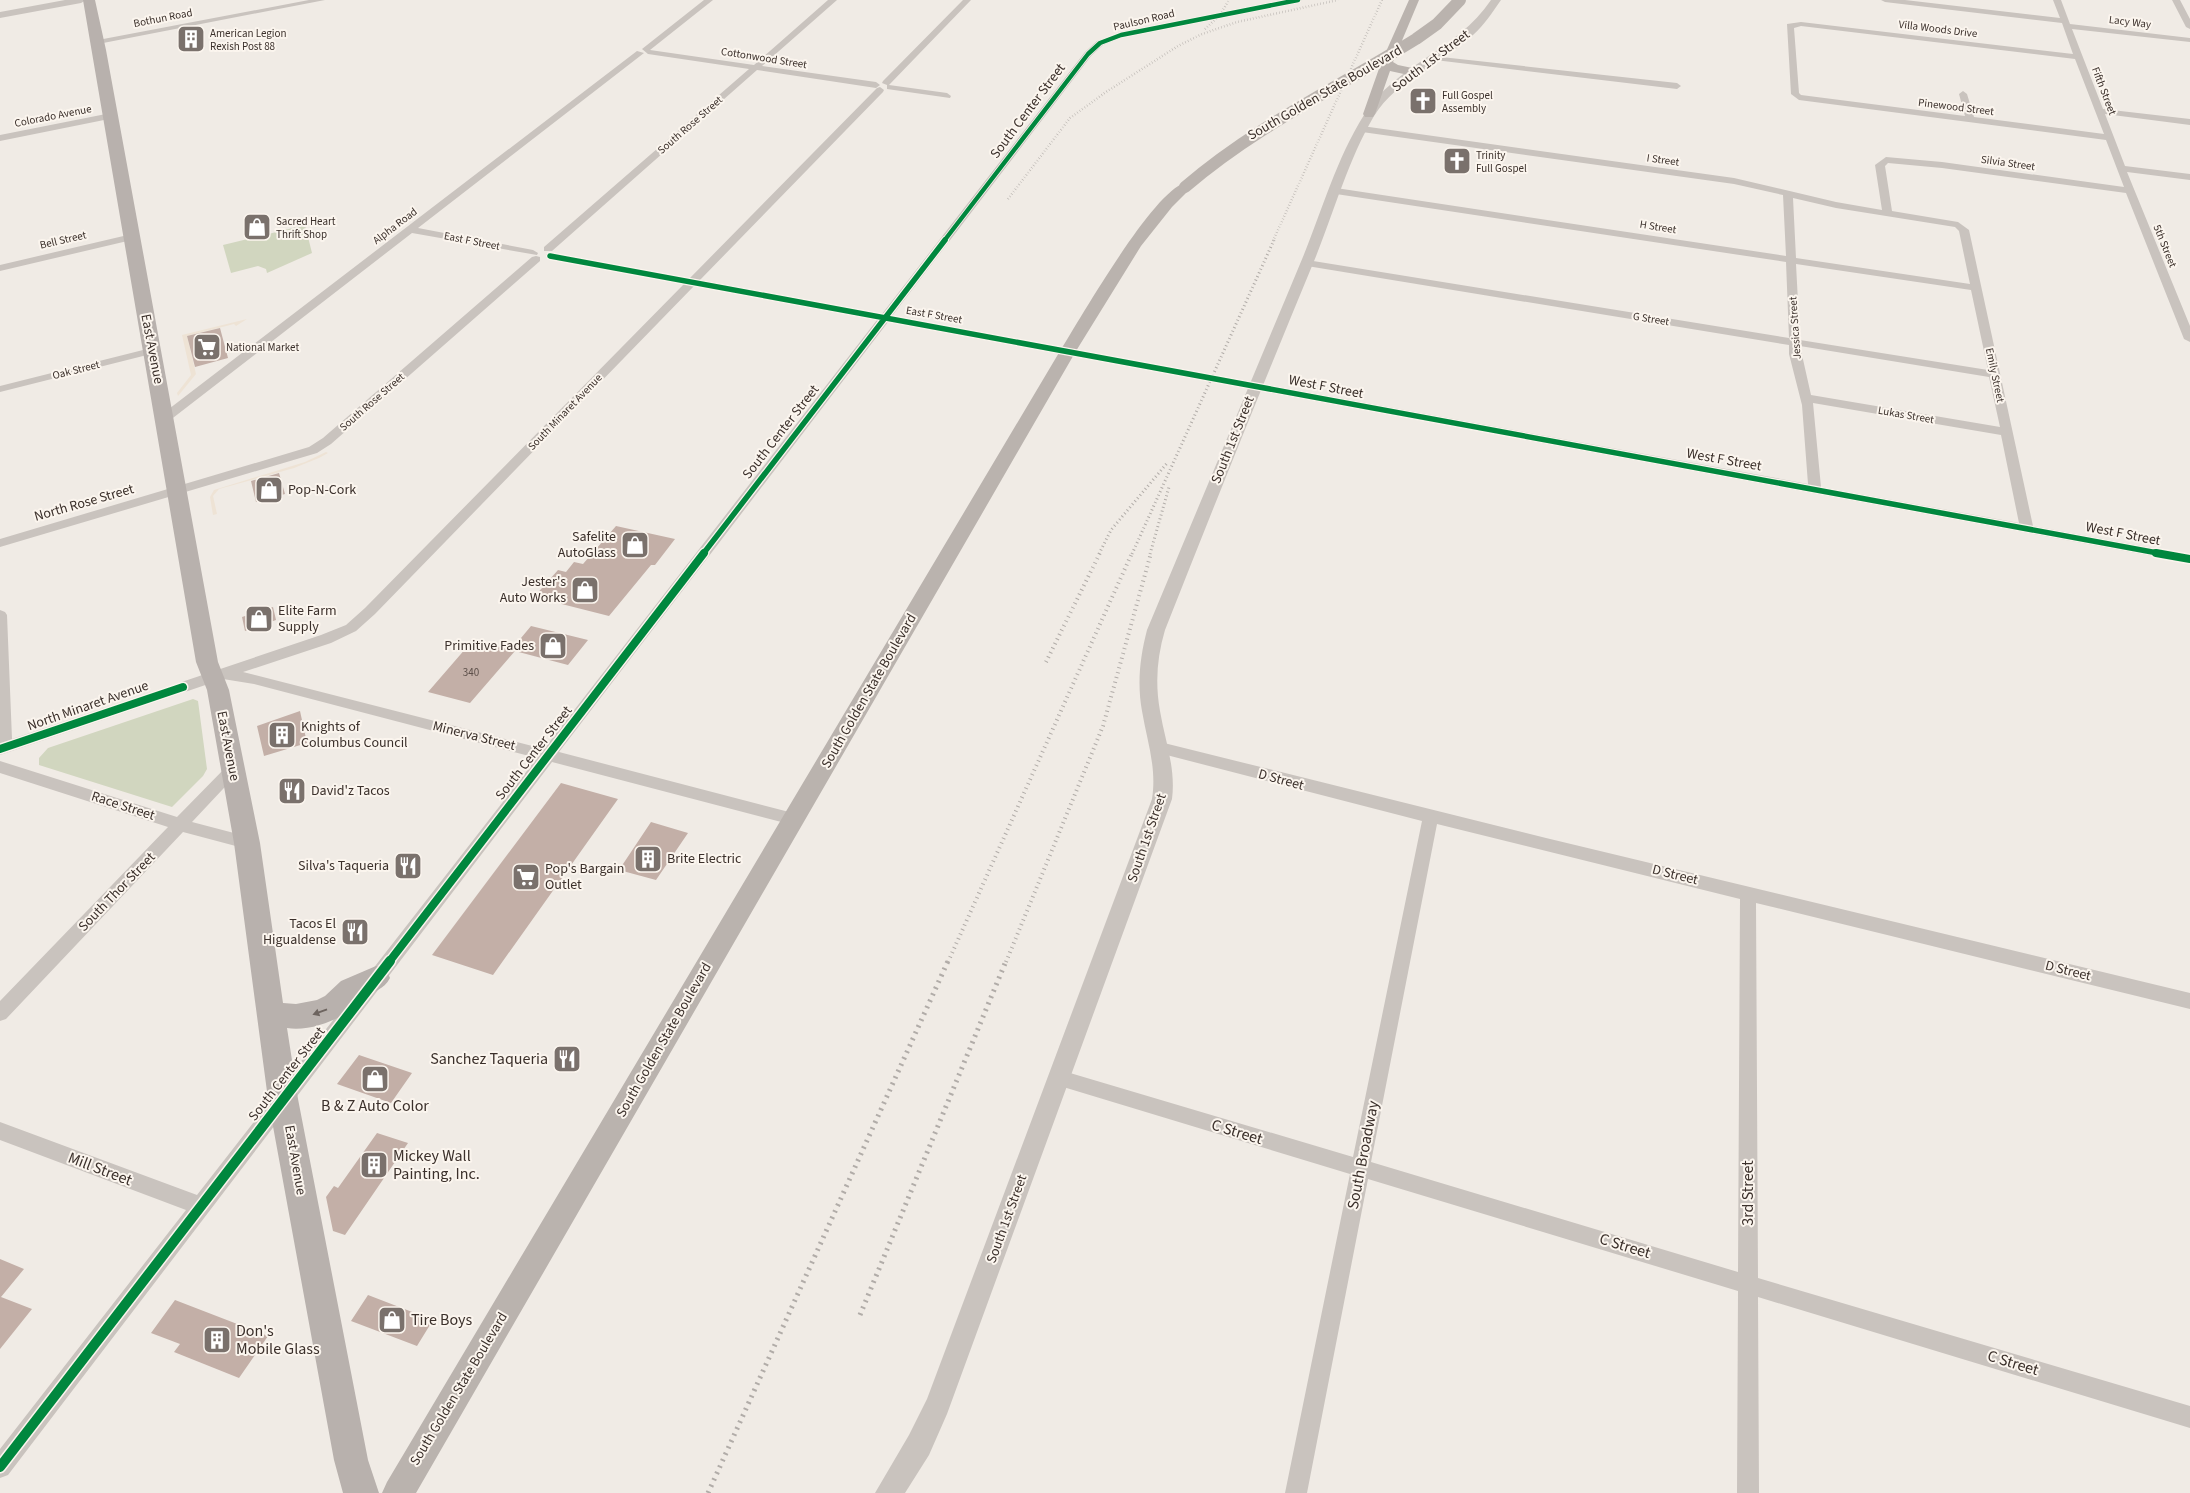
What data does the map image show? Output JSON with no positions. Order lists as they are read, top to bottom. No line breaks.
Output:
{"streets":{"main road":["South Golden State Boulevard","East Avenue"],"street":["Bothun Road","Paulson Road","Lacy Way","Villa Woods Drive","Cottonwood Street","South 1st Street","Fifth Street","Pinewood Street","South Center Street","Colorado Avenue","South Rose Street","I Street","Silvia Street","Alpha Road","H Street","Bell Street","East F Street","5th Street","G Street","Jessica Street","Oak Street","Emily Street","West F Street","South Minaret Avenue","Lukas Street","North Rose Street","North Minaret Avenue","Minerva Street","D Street","Race Street","South Thor Street","C Street","South Broadway","Mill Street","3rd Street"]},"crossings":[["Bothun Road","East Avenue"],["Paulson Road","South Center Street"],["Lacy Way","Fifth Street"],["Villa Woods Drive","Fifth Street"],["Villa Woods Drive","Pinewood Street"],["Cottonwood Street","South Rose Street"],["Cottonwood Street","Alpha Road"],["Cottonwood Street","South Minaret Avenue"],["South 1st Street","I Street"],["South 1st Street","H Street"],["South 1st Street","East F Street"],["South 1st Street","G Street"],["South 1st Street","West F Street"],["South 1st Street","D Street"],["South 1st Street","C Street"],["Fifth Street","Pinewood Street"],["Fifth Street","Silvia Street"],["Fifth Street","5th Street"],["South Golden State Boulevard","East F Street"],["South Golden State Boulevard","Minerva Street"],["South Center Street","East F Street"],["South Center Street","East Avenue"],["South Center Street","Minerva Street"],["South Center Street","Mill Street"],["Colorado Avenue","East Avenue"],["South Rose Street","East F Street"],["South Rose Street","East Avenue"],["South Rose Street","North Rose Street"],["I Street","Silvia Street"],["I Street","Jessica Street"],["I Street","Emily Street"],["Silvia Street","5th Street"],["Alpha Road","East F Street"],["Alpha Road","East Avenue"],["H Street","Jessica Street"],["H Street","Emily Street"],["Bell Street","East Avenue"],["East F Street","West F Street"],["East F Street","South Minaret Avenue"],["G Street","Jessica Street"],["G Street","Emily Street"],["Jessica Street","West F Street"],["Jessica Street","Lukas Street"],["East Avenue","Oak Street"],["East Avenue","South Minaret Avenue"],["East Avenue","North Rose Street"],["East Avenue","North Minaret Avenue"],["East Avenue","Minerva Street"],["East Avenue","Race Street"],["East Avenue","South Thor Street"],["Emily Street","West F Street"],["Emily Street","Lukas Street"],["South Minaret Avenue","North Minaret Avenue"],["South Minaret Avenue","Minerva Street"],["North Minaret Avenue","Minerva Street"],["D Street","South Broadway"],["D Street","3rd Street"],["Race Street","South Thor Street"],["C Street","South Broadway"],["C Street","3rd Street"]],"places":{"building":["American Legion Rexish Post 88","Knights of Columbus Council","Brite Electric","Mickey Wall Painting, Inc.","Don's Mobile Glass"],"church":["Full Gospel Assembly","Trinity Full Gospel"],"shop":["Sacred Heart Thrift Shop","Pop-N-Cork","Safelite AutoGlass","Jester's Auto Works","Elite Farm Supply","Primitive Fades","B & Z Auto Color","Tire Boys"],"supermarket":["National Market","Pop's Bargain Outlet"],"restaurant":["David'z Tacos","Silva's Taqueria","Tacos El Higualdense","Sanchez Taqueria"]},"house_numbers":["340"]}
